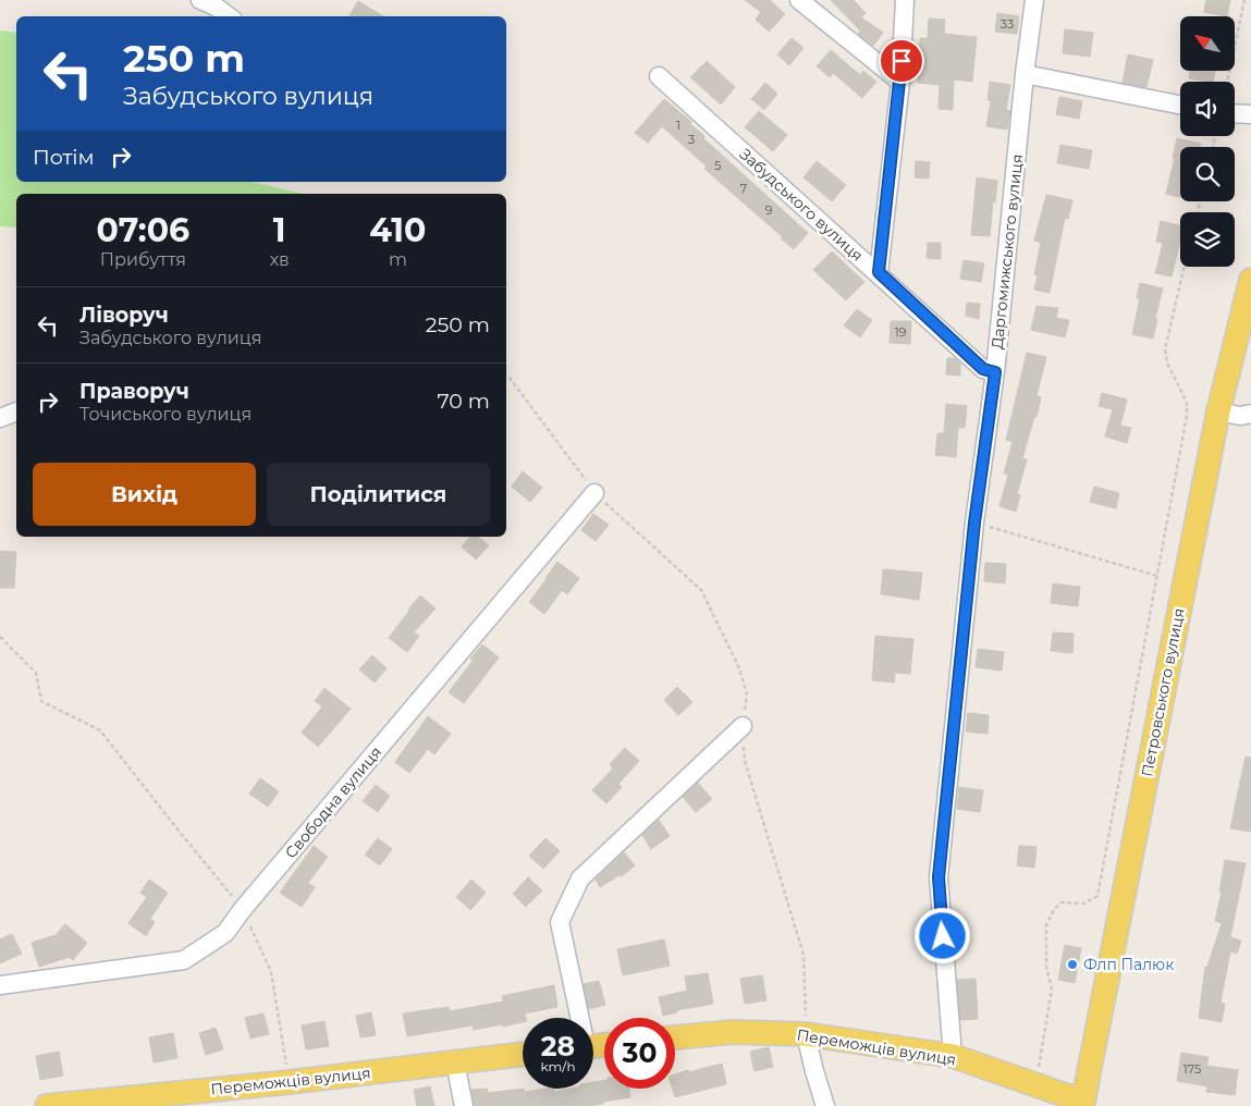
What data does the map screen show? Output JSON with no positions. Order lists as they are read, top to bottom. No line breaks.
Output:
{"streets":{"main road":["Петровського вулиця","Переможців вулиця"],"street":["Забудського вулиця","Даргомижського вулиця","Свободна вулиця"]},"crossings":[["Забудського вулиця","Даргомижського вулиця"],["Даргомижського вулиця","Переможців вулиця"],["Петровського вулиця","Переможців вулиця"]],"places":["Флп Палюк"],"house_numbers":["33","1","3","5","7","9","19","175"],"north":"top left","page":{"turn":["250 m","Забудського вулиця"],"then":"Потім","eta":["07:06","Прибуття","1","хв","410","m"],"list":[{"name":"Ліворуч","note":"Забудського вулиця","value":"250 m"},{"name":"Праворуч","note":"Точиського вулиця","value":"70 m"}],"buttons":["Вихід","Поділитися"],"speed":"28 km/h","limit":"30"}}
